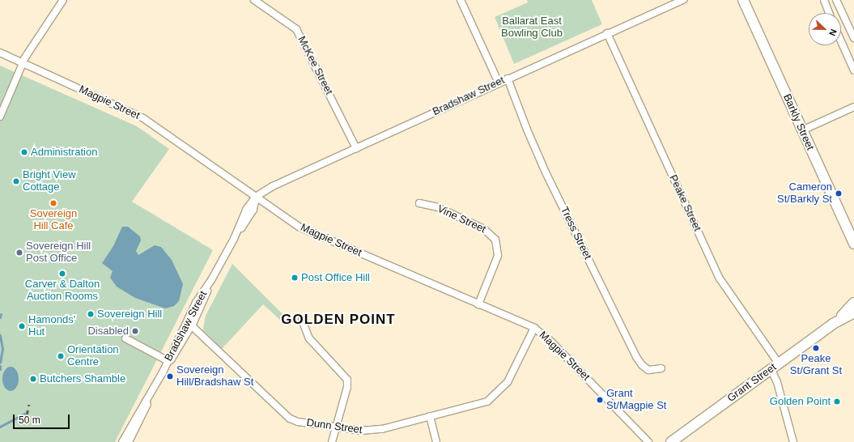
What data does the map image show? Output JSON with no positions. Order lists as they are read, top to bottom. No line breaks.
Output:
{"streets":{"main road":["Barkly Street","Grant Street"],"street":["McKee Street","Bradshaw Street","Magpie Street","Peake Street","Vine Street","Tress Street","Dunn Street"]},"crossings":[["McKee Street","Bradshaw Street"],["Bradshaw Street","Magpie Street"],["Bradshaw Street","Peake Street"],["Bradshaw Street","Tress Street"],["Bradshaw Street","Dunn Street"],["Magpie Street","Vine Street"],["Magpie Street","Dunn Street"],["Peake Street","Grant Street"]],"districts":["GOLDEN POINT"],"parks":["Ballarat East Bowling Club"],"places":["Administration","Bright View Cottage","Cameron St/Barkly St","Sovereign Hill Cafe","Sovereign Hill Post Office","Carver & Dalton Auction Rooms","Post Office Hill","Sovereign Hill","Hamonds' Hut","Disabled","Peake St/Grant St","Orientation Centre","Sovereign Hill/Bradshaw St","Butchers Shamble","Grant St/Magpie St","Golden Point"],"scale_bar":"50 m","north":"right"}
